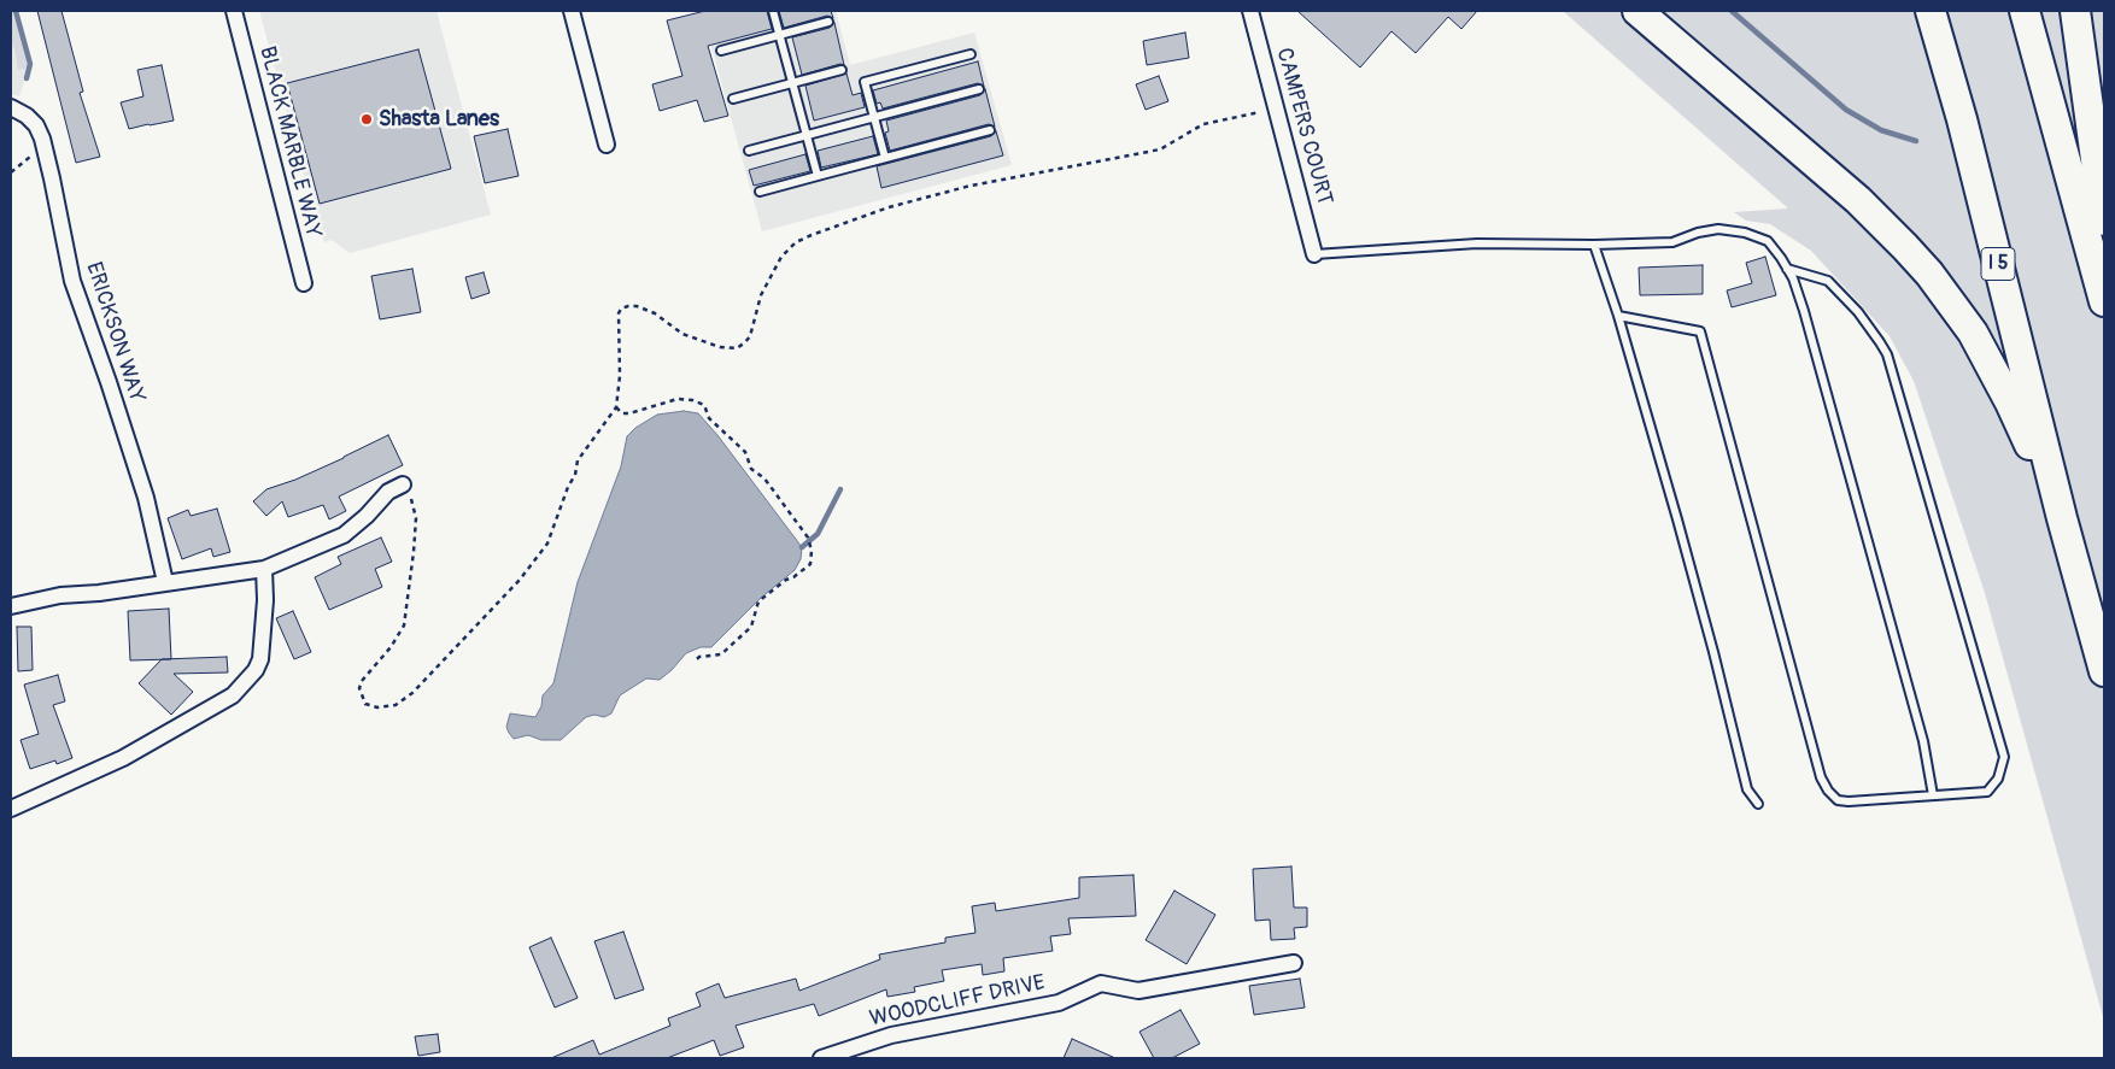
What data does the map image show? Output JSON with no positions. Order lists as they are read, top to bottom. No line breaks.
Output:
{"streets":{"highway":["I 5"],"street":["CAMPERS COURT","BLACK MARBLE WAY","ERICKSON WAY","WOODCLIFF DRIVE"]},"places":["Shasta Lanes"]}
